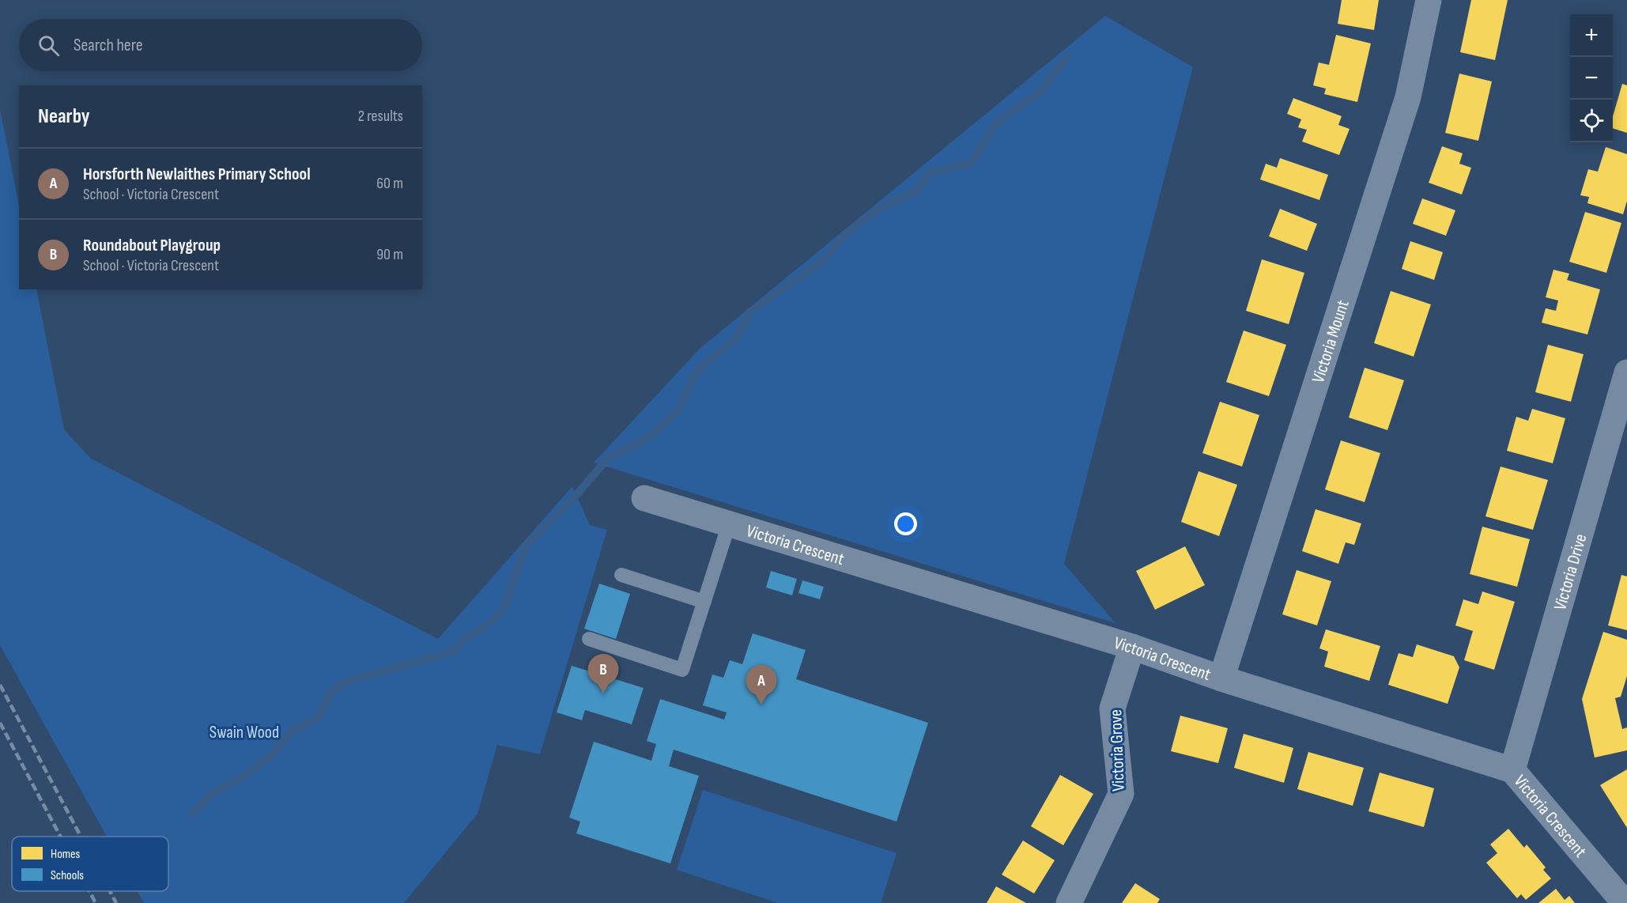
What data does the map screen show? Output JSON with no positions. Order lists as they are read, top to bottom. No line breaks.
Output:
{"streets":{"street":["Victoria Mount","Victoria Crescent","Victoria Drive","Victoria Grove"]},"crossings":[["Victoria Mount","Victoria Crescent"],["Victoria Crescent","Victoria Drive"],["Victoria Crescent","Victoria Grove"]],"parks":["Swain Wood"],"legend":["Homes","Schools"],"page":{"map_buttons":["+","−"],"search":"Search here","heading":["Nearby","2 results"],"list":[{"mark":"A","name":"Horsforth Newlaithes Primary School","note":"School · Victoria Crescent","value":"60 m"},{"mark":"B","name":"Roundabout Playgroup","note":"School · Victoria Crescent","value":"90 m"}],"pins":["B","A"]}}
